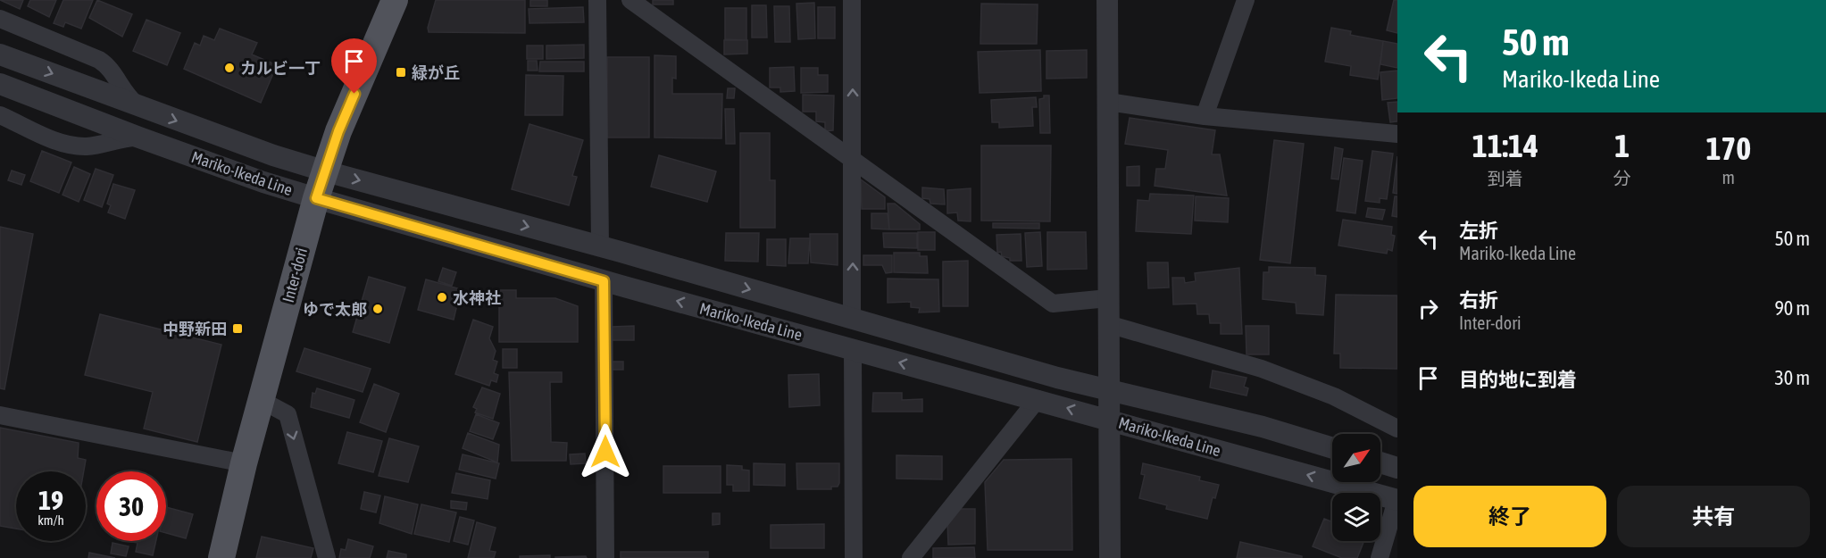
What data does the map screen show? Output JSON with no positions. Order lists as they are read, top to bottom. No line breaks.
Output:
{"streets":{"main road":["Inter-dori"],"street":["Mariko-Ikeda Line"]},"crossings":[["Mariko-Ikeda Line","Inter-dori"]],"places":{"other":["カルビ一丁","水神社","ゆで太郎"],"transit":["緑が丘","中野新田"]},"north":"top right","page":{"turn":["50 m","Mariko-Ikeda Line"],"eta":["11:14","到着","1","分","170","m"],"list":[{"name":"左折","note":"Mariko-Ikeda Line","value":"50 m"},{"name":"右折","note":"Inter-dori","value":"90 m"},{"name":"目的地に到着","value":"30 m"}],"speed":"19 km/h","limit":"30","buttons":["終了","共有"]}}
